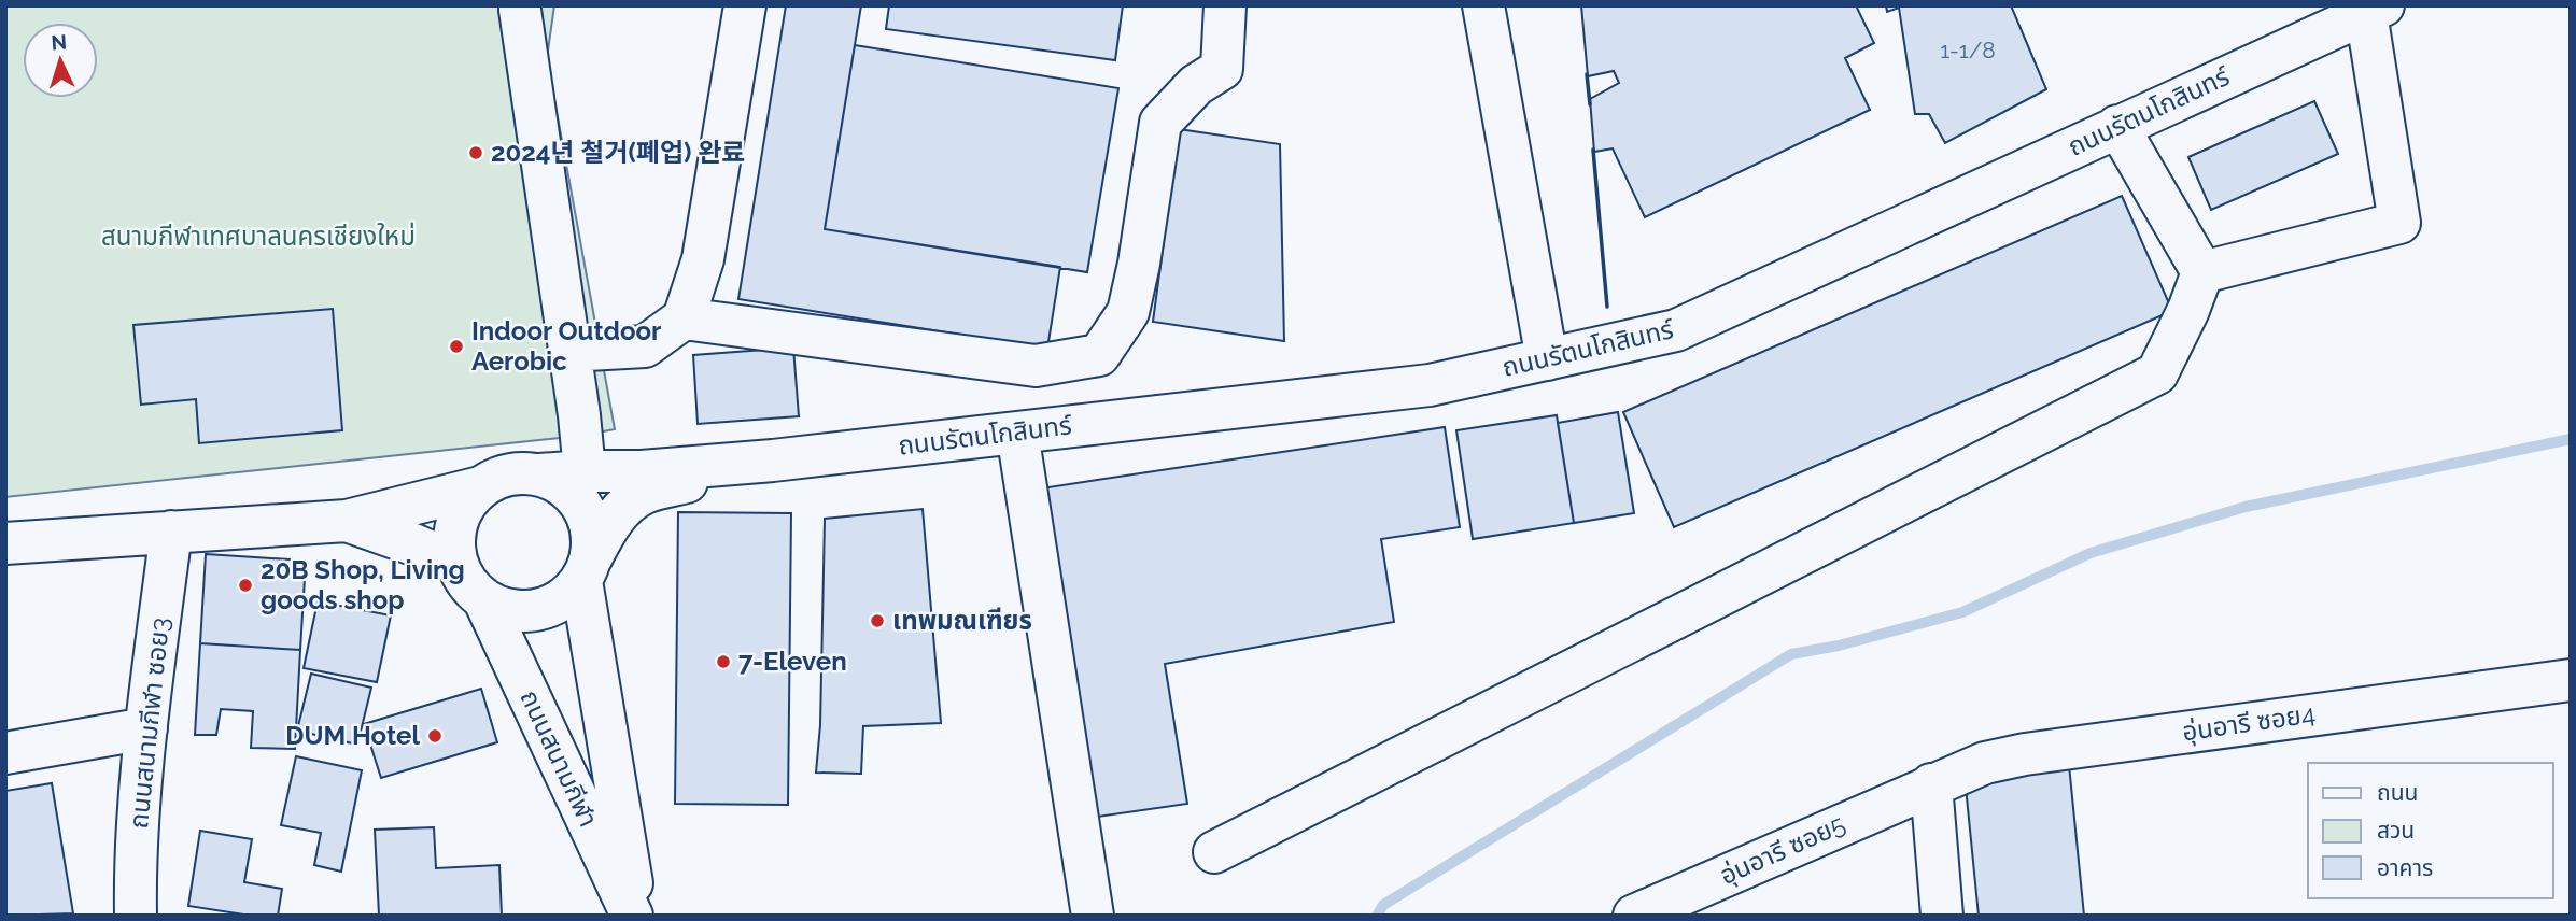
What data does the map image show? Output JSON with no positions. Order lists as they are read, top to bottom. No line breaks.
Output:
{"streets":{"street":["ถนนรัตนโกสินทร์","ถนนสนามกีฬา ซอย3","อุ่นอารี ซอย4","ถนนสนามกีฬา","อุ่นอารี ซอย5"]},"crossings":[["ถนนรัตนโกสินทร์","ถนนสนามกีฬา"],["อุ่นอารี ซอย4","อุ่นอารี ซอย5"]],"parks":["สนามกีฬาเทศบาลนครเชียงใหม่"],"places":["2024년 철거(폐업) 완료","Indoor Outdoor Aerobic","20B Shop, Living goods shop","เทพมณเฑียร","7-Eleven","DUM Hotel"],"house_numbers":["1-1/8"],"legend":["ถนน","สวน","อาคาร"],"north":"top"}
